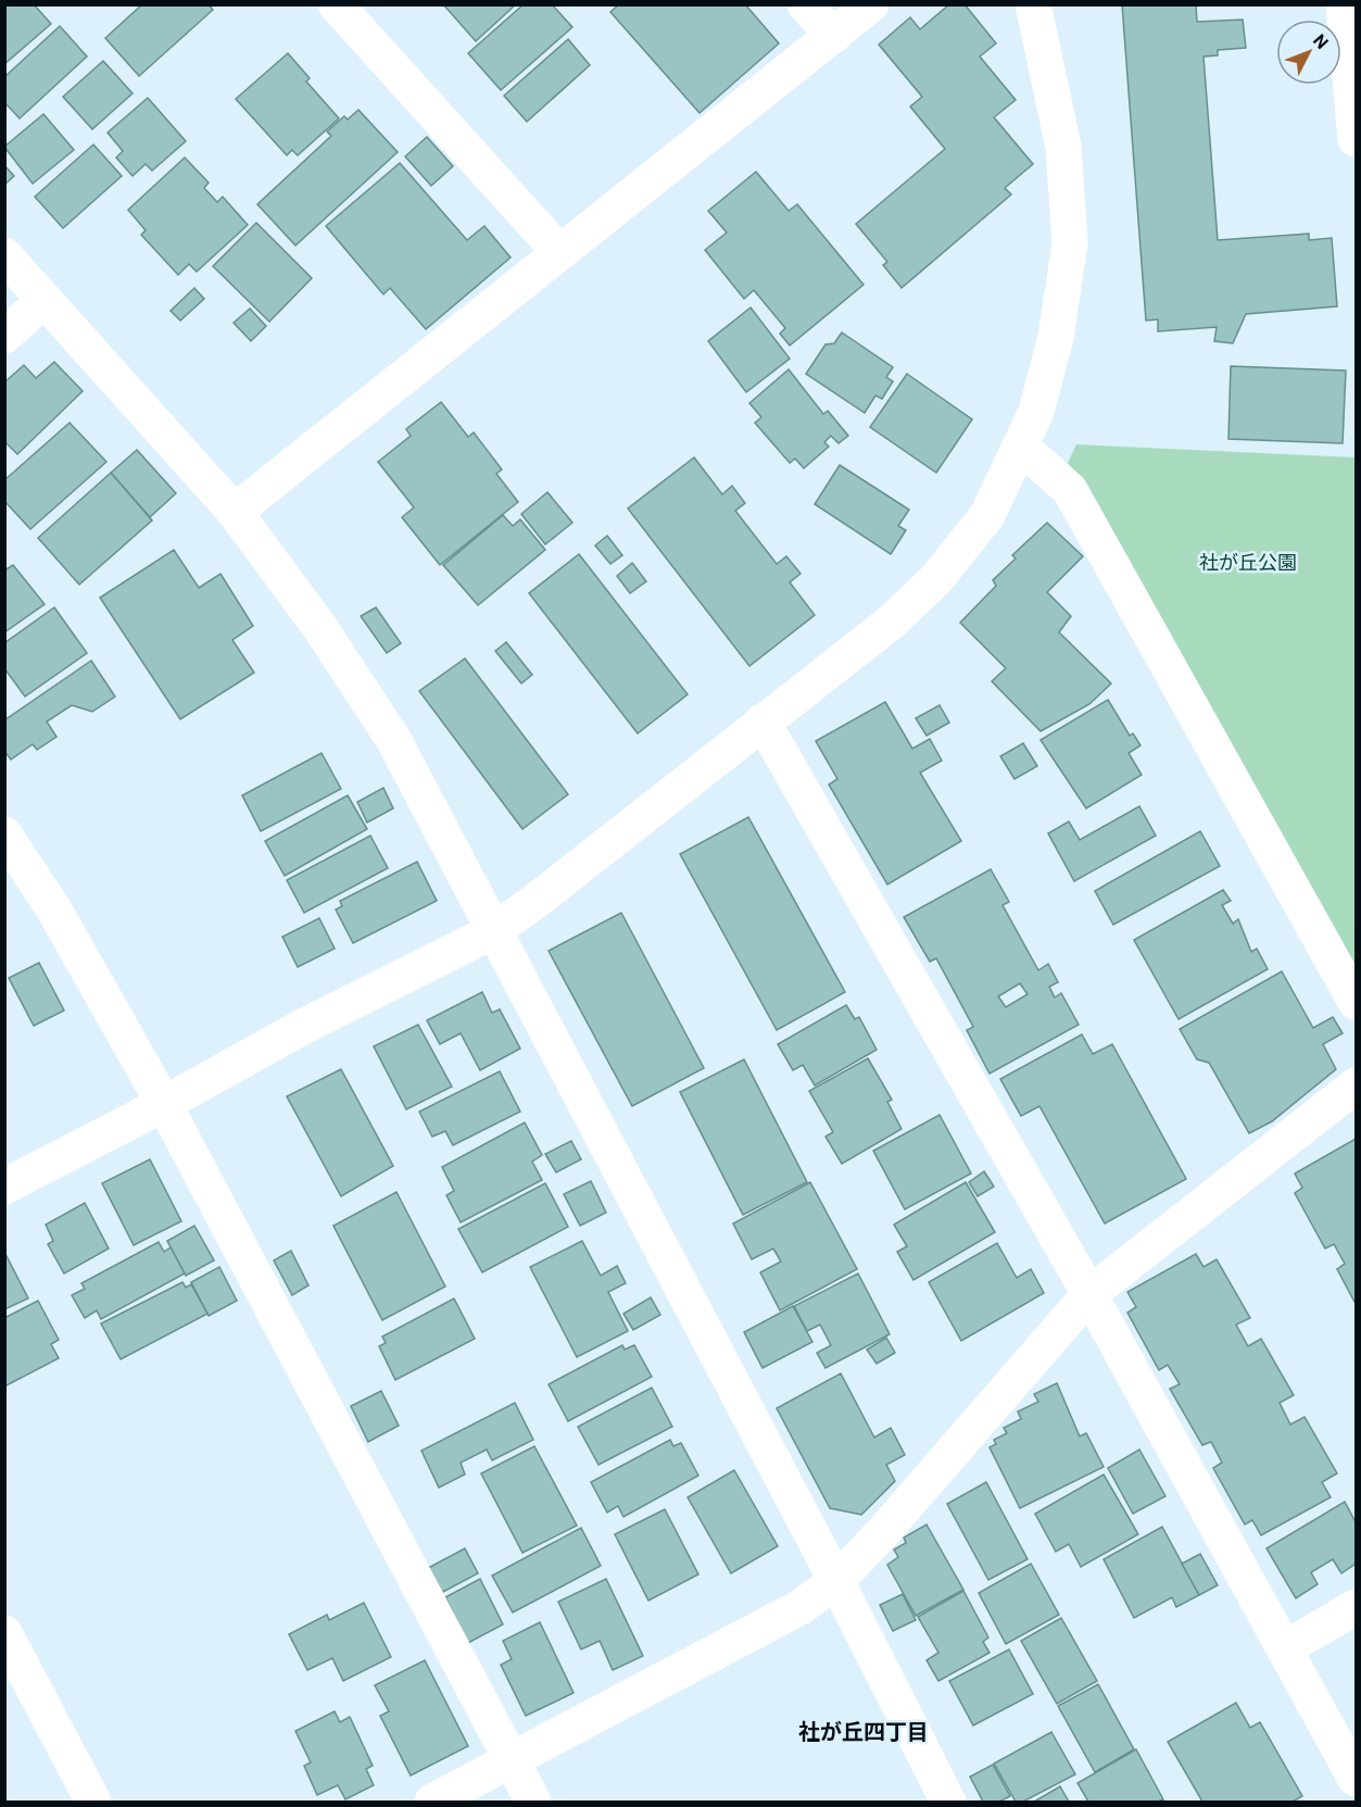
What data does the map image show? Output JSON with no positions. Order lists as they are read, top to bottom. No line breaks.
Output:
{"districts":["社が丘四丁目"],"parks":["社が丘公園"],"north":"top right"}
